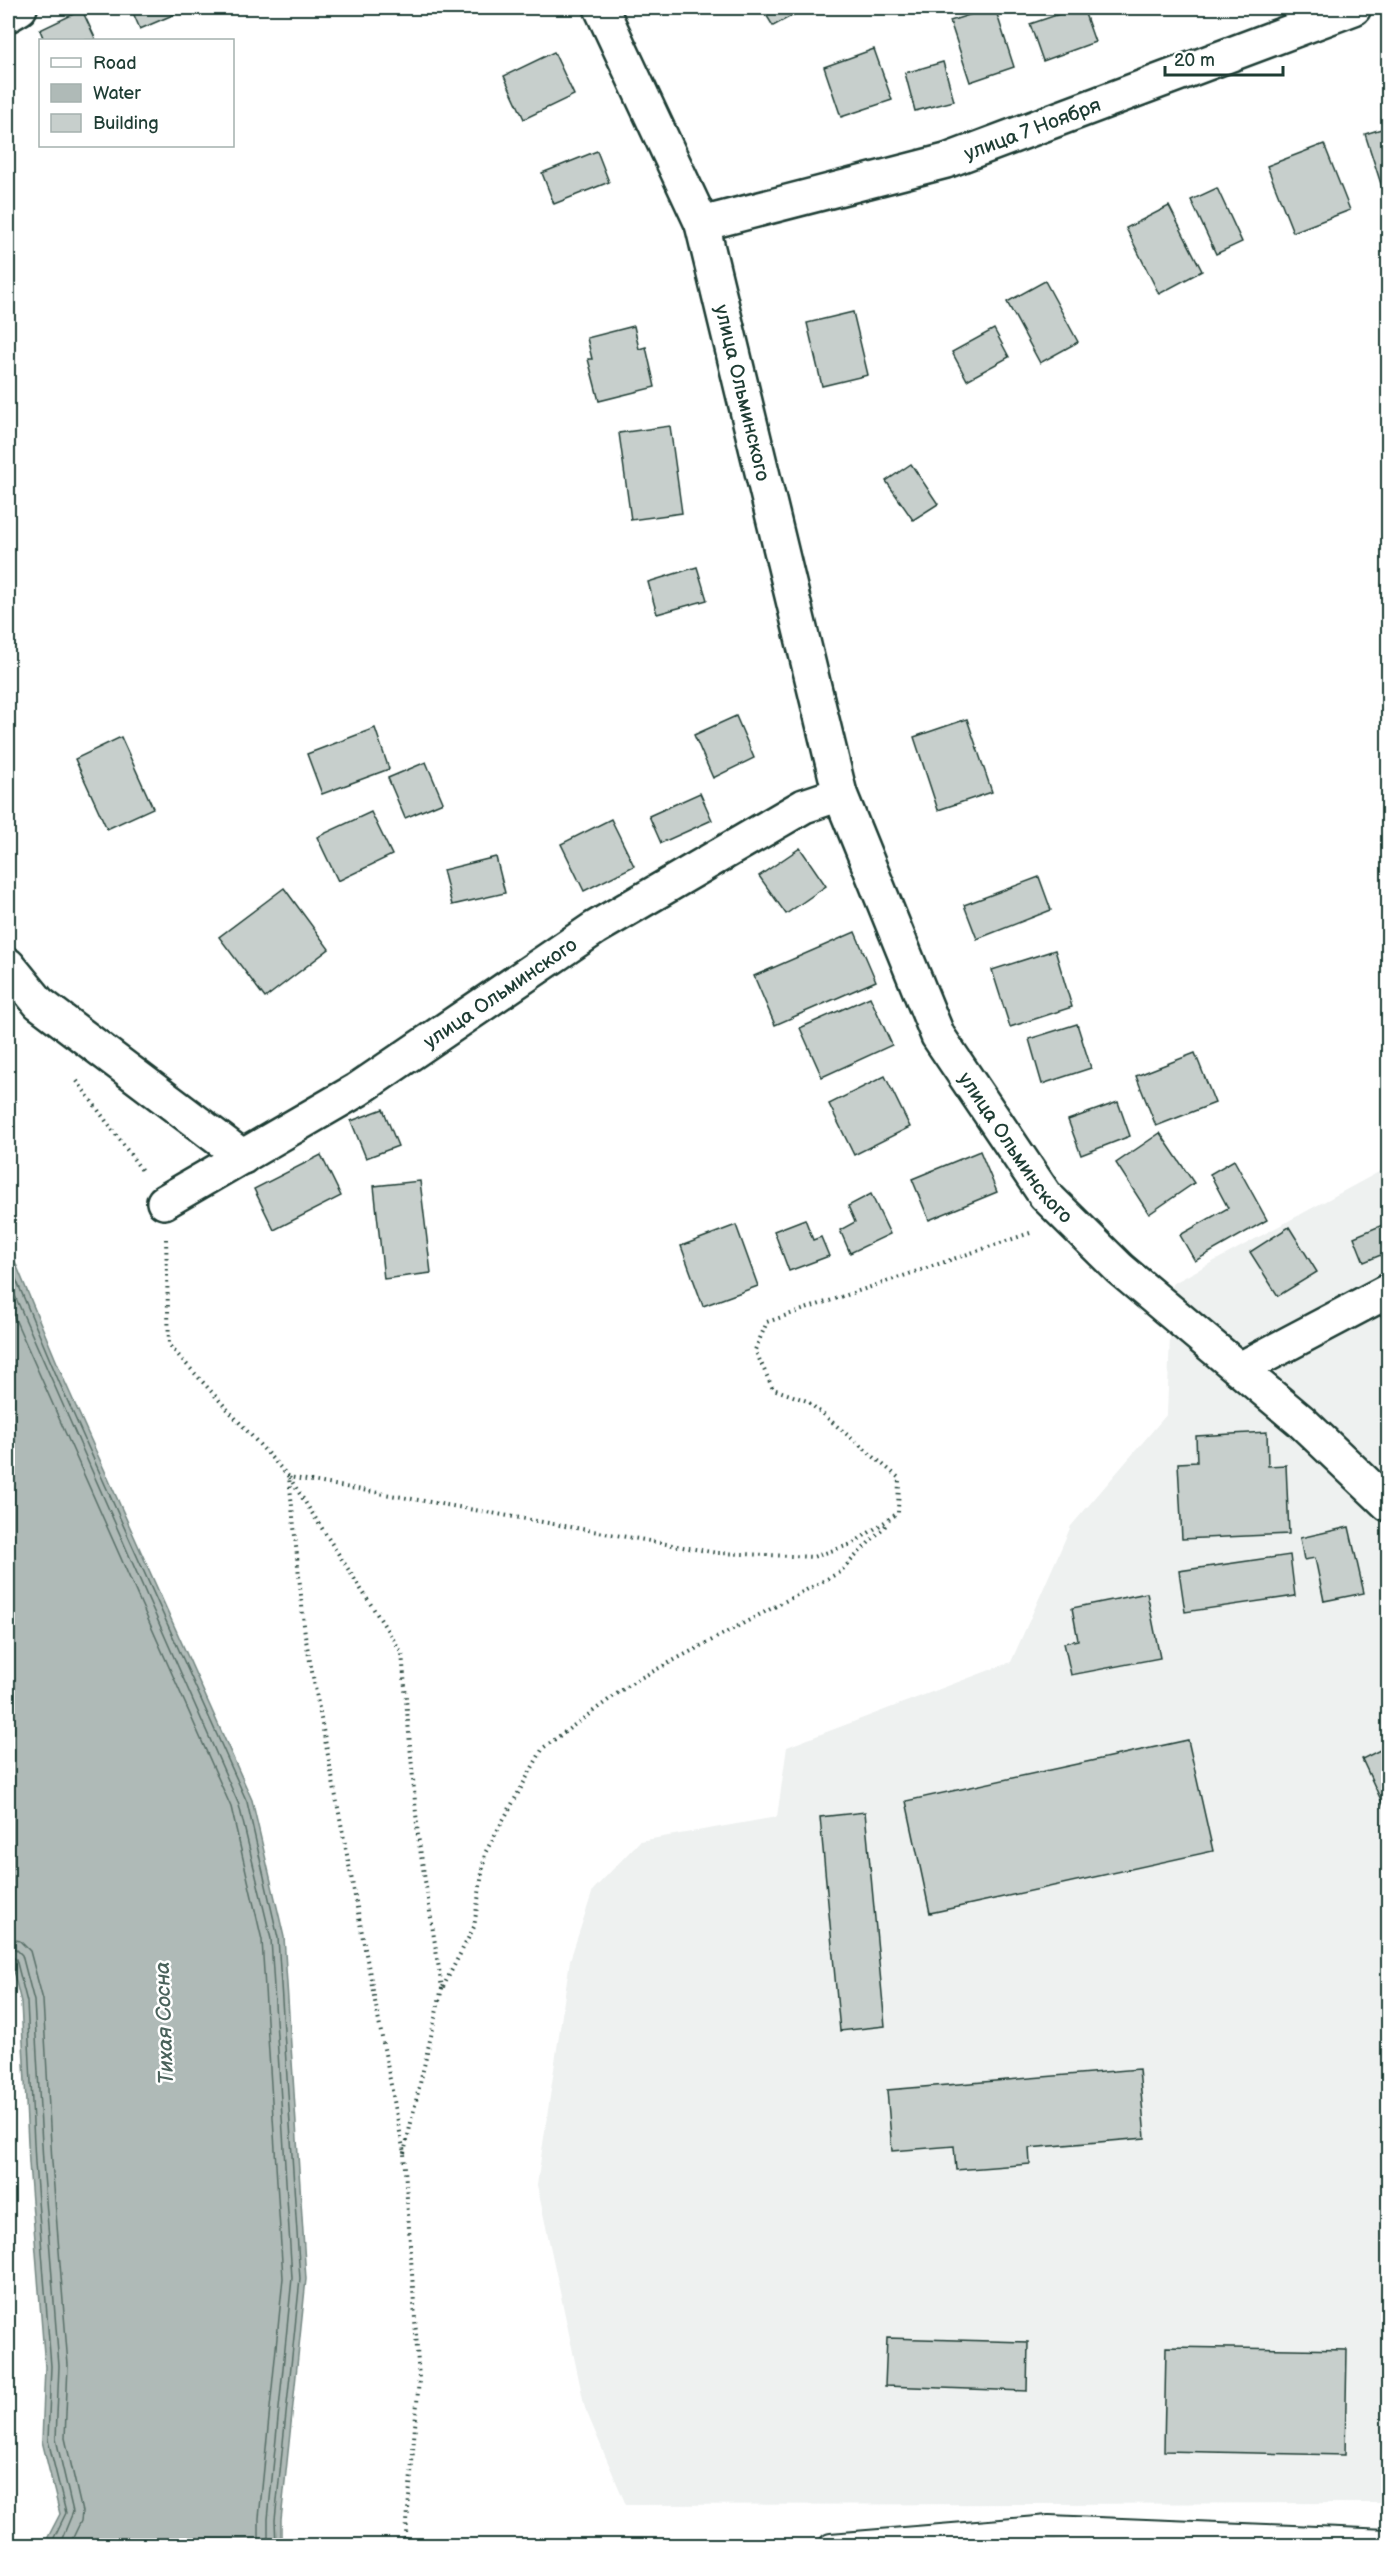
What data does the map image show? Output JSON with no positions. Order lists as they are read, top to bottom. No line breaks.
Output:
{"streets":{"street":["улица 7 Ноября","улица Ольминского"]},"crossings":[["улица 7 Ноября","улица Ольминского"]],"water":["Тихая Сосна"],"legend":["Road","Water","Building"],"scale_bar":"20 m"}
